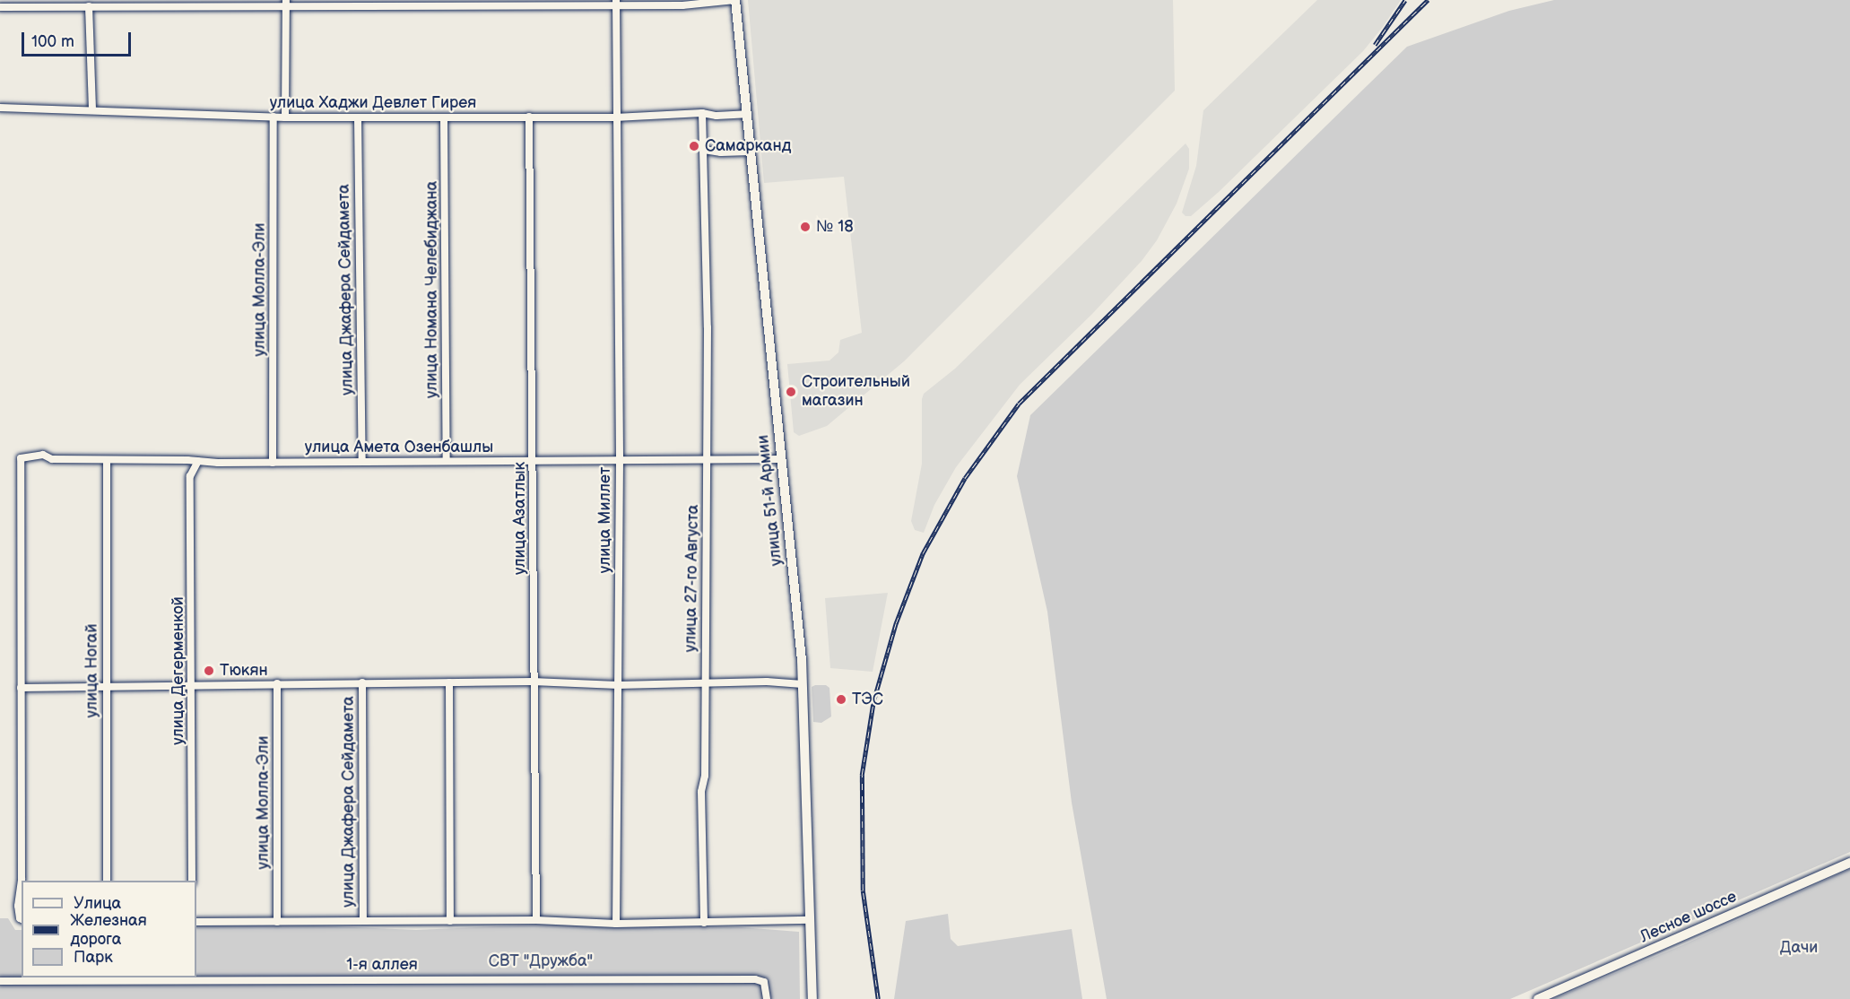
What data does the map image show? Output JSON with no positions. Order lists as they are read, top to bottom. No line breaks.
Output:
{"streets":{"main road":["улица 51-й Армии","Лесное шоссе"],"street":["улица Хаджи Девлет Гирея","улица Молла-Эли","улица Джафера Сейдамета","улица Номана Челебиджана","улица Амета Озенбашлы","улица Азатлык","улица Миллет","улица 27-го Августа","улица Ногай","улица Дегерменкой","1-я аллея"]},"crossings":[["улица Хаджи Девлет Гирея","улица Молла-Эли"],["улица Хаджи Девлет Гирея","улица Джафера Сейдамета"],["улица Хаджи Девлет Гирея","улица Номана Челебиджана"],["улица Хаджи Девлет Гирея","улица 51-й Армии"],["улица Хаджи Девлет Гирея","улица Азатлык"],["улица Хаджи Девлет Гирея","улица Миллет"],["улица Хаджи Девлет Гирея","улица 27-го Августа"],["улица Молла-Эли","улица Амета Озенбашлы"],["улица Джафера Сейдамета","улица Амета Озенбашлы"],["улица Номана Челебиджана","улица Амета Озенбашлы"],["улица Амета Озенбашлы","улица 51-й Армии"],["улица Амета Озенбашлы","улица Азатлык"],["улица Амета Озенбашлы","улица Миллет"],["улица Амета Озенбашлы","улица 27-го Августа"],["улица Амета Озенбашлы","улица Ногай"],["улица Амета Озенбашлы","улица Дегерменкой"]],"parks":["Дачи","СВТ \"Дружба\""],"places":["Самарканд","№ 18","Строительный магазин","Тюкян","ТЭС"],"legend":["Улица","Железная дорога","Парк"],"scale_bar":"100 m"}
